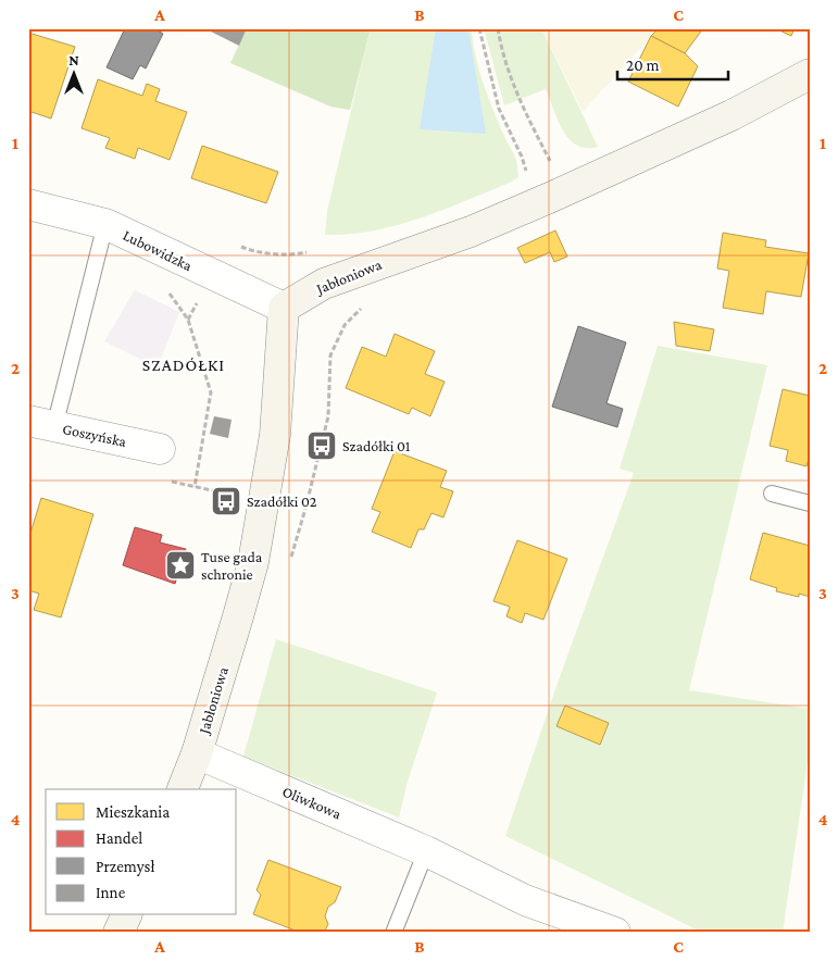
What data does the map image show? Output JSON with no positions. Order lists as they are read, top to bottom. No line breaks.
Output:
{"streets":{"main road":["Jabłoniowa"],"street":["Lubowidzka","Goszyńska","Oliwkowa"]},"crossings":[["Lubowidzka","Jabłoniowa"],["Jabłoniowa","Oliwkowa"]],"districts":["SZADÓŁKI"],"places":{"bus stop":["Szadółki 01","Szadółki 02"],"place":["Tuse gada schronie"]},"legend":["Mieszkania","Handel","Przemysł","Inne"],"scale_bar":"20 m","north":"top","grid":{"columns":["A","B","C"],"rows":["1","2","3","4"]}}
